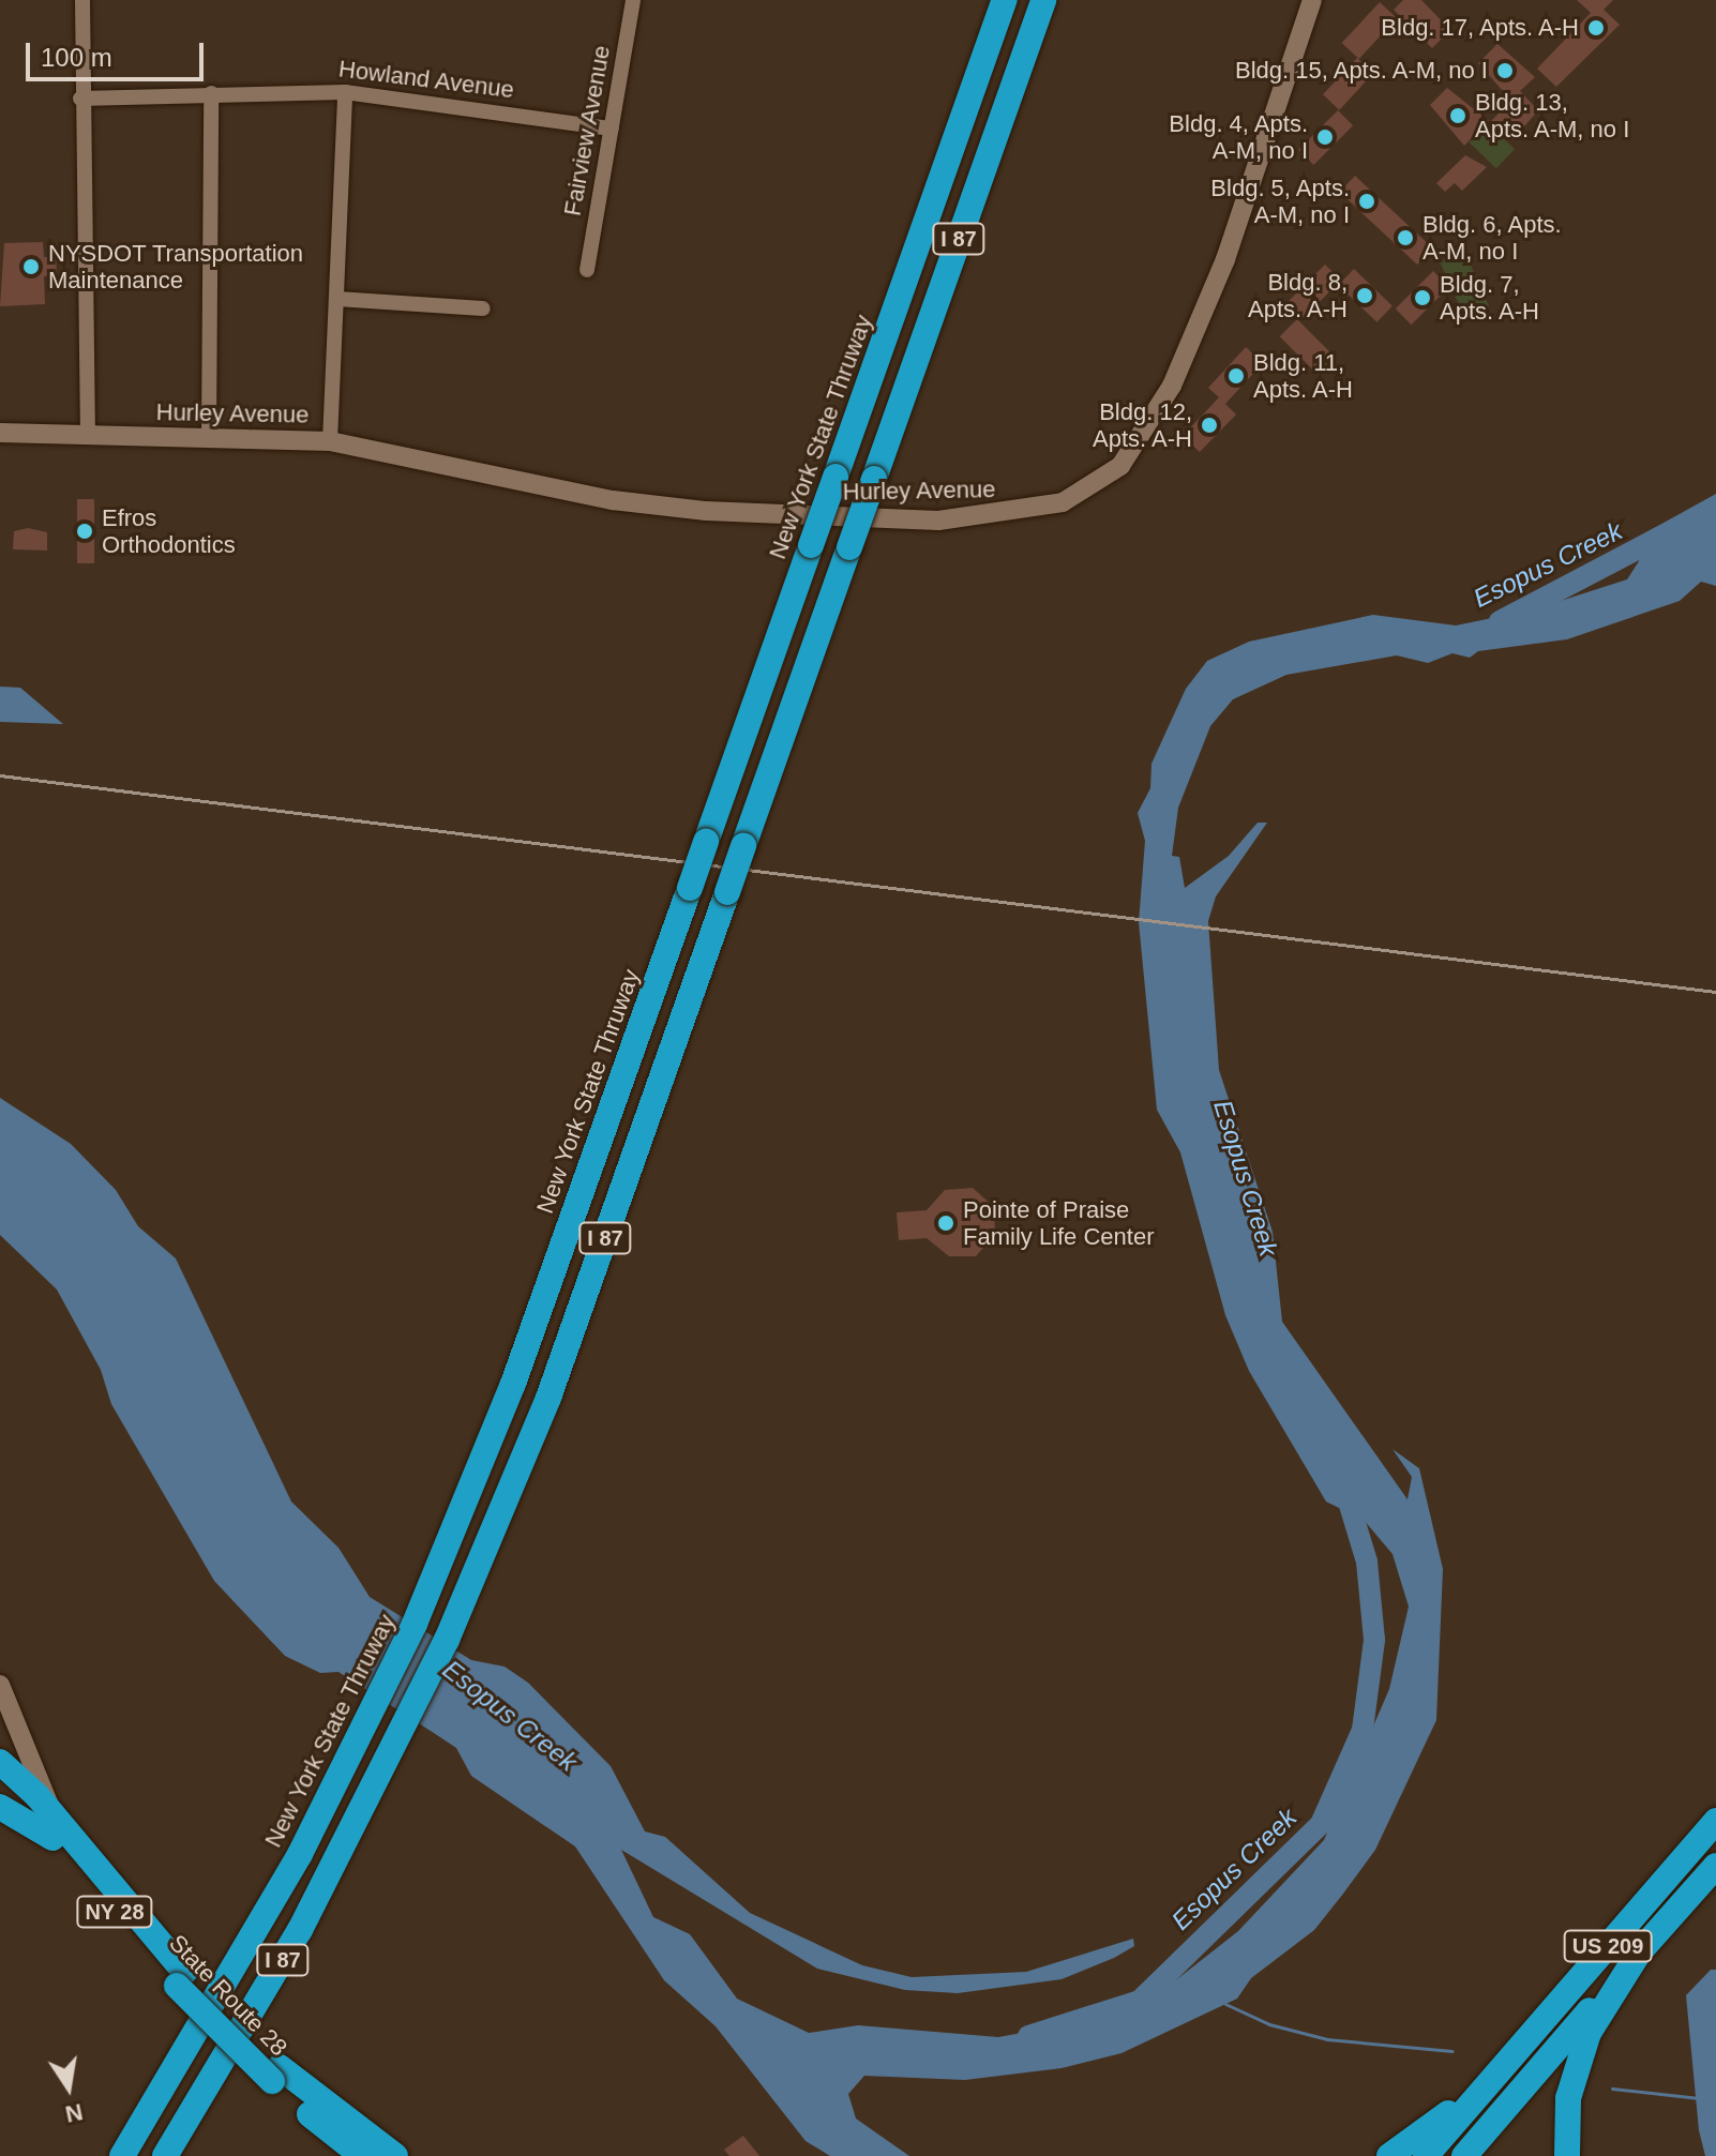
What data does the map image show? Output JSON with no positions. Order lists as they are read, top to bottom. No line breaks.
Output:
{"streets":{"highway":["I 87","New York State Thruway","NY 28","US 209","State Route 28"],"street":["Howland Avenue","Fairview Avenue","Hurley Avenue"]},"crossings":[["Howland Avenue","Fairview Avenue"]],"water":["Esopus Creek"],"places":["Bldg. 17, Apts. A-H","Bldg. 15, Apts. A-M, no I","Bldg. 13, Apts. A-M, no I","Bldg. 4, Apts. A-M, no I","Bldg. 5, Apts. A-M, no I","Bldg. 6, Apts. A-M, no I","NYSDOT Transportation Maintenance","Bldg. 8, Apts. A-H","Bldg. 7, Apts. A-H","Bldg. 11, Apts. A-H","Bldg. 12, Apts. A-H","Efros Orthodontics","Pointe of Praise Family Life Center"],"scale_bar":"100 m","north":"bottom"}
